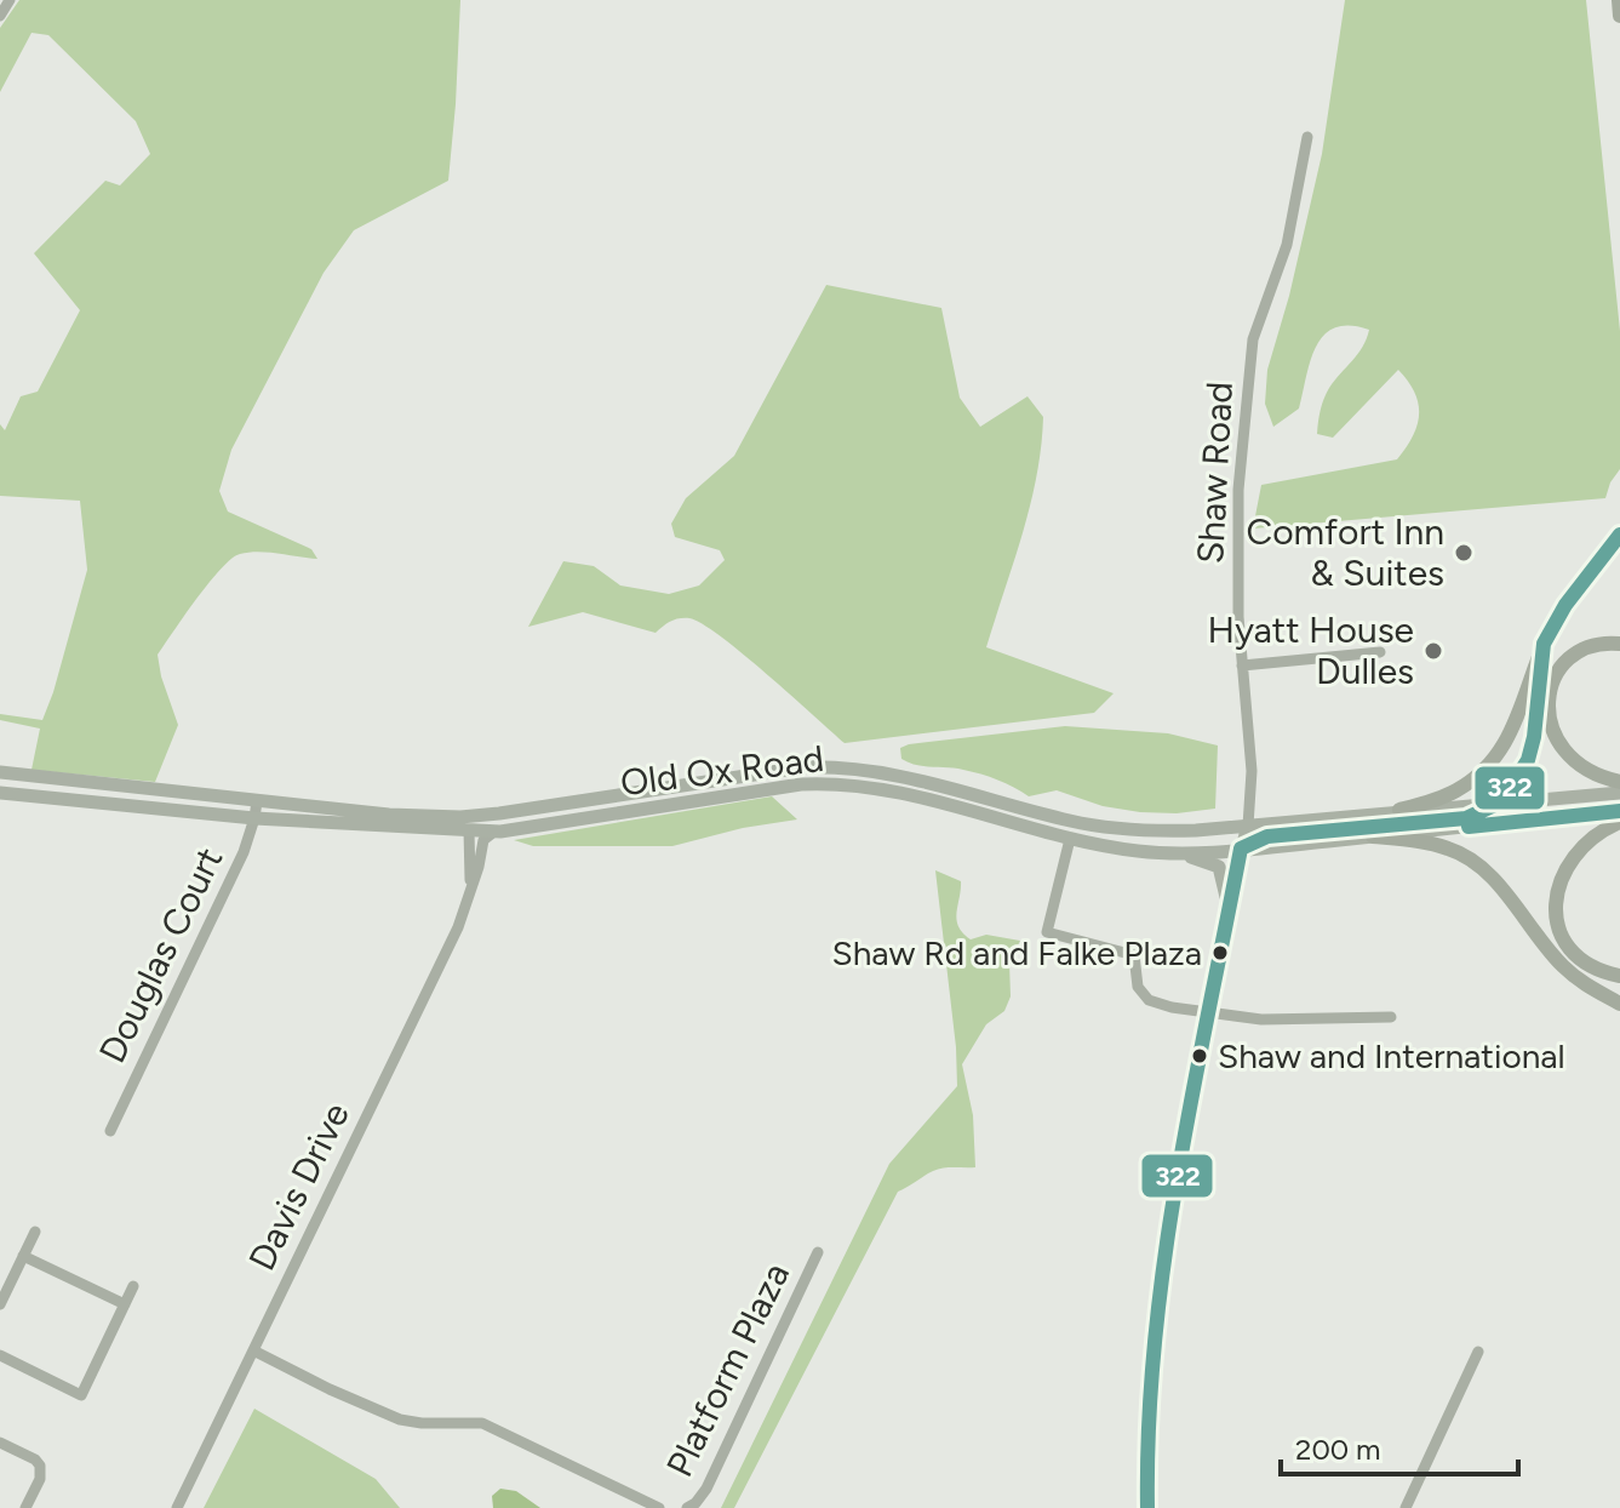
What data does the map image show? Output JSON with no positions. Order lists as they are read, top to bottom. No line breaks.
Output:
{"streets":{"main road":["Shaw Road","Old Ox Road"],"street":["Douglas Court","Davis Drive","Platform Plaza"]},"crossings":[["Shaw Road","Old Ox Road"],["Old Ox Road","Douglas Court"],["Old Ox Road","Davis Drive"],["Davis Drive","Platform Plaza"]],"places":["Comfort Inn & Suites","Hyatt House Dulles","Shaw Rd and Falke Plaza","Shaw and International"],"lines":["transit line 322"],"scale_bar":"200 m"}
